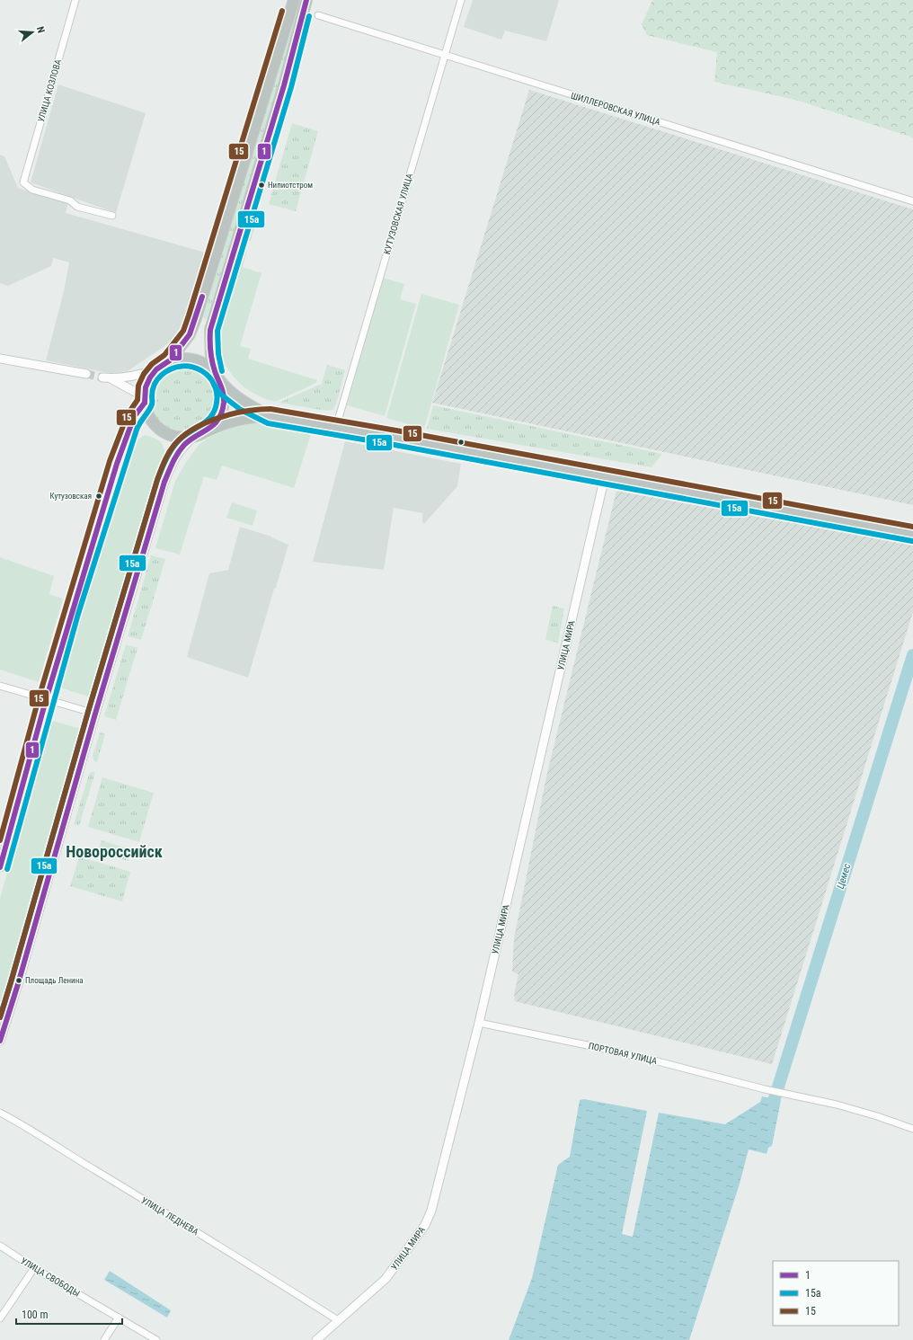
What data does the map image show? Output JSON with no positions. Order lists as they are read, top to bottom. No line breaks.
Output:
{"streets":{"street":["УЛИЦА КОЗЛОВА","ШИЛЛЕРОВСКАЯ УЛИЦА","КУТУЗОВСКАЯ УЛИЦА","УЛИЦА МИРА","ПОРТОВАЯ УЛИЦА","УЛИЦА ЛЕДНЕВА","УЛИЦА СВОБОДЫ"]},"crossings":[["ШИЛЛЕРОВСКАЯ УЛИЦА","КУТУЗОВСКАЯ УЛИЦА"],["УЛИЦА МИРА","ПОРТОВАЯ УЛИЦА"],["УЛИЦА МИРА","УЛИЦА ЛЕДНЕВА"]],"districts":["Новороссийск"],"water":["Цемес"],"places":["Нипиотстром","Кутузовская","Площадь Ленина"],"lines":["transit line 1","transit line 15","transit line 15а"],"legend":["1","15а","15"],"scale_bar":"100 m","north":"right"}
